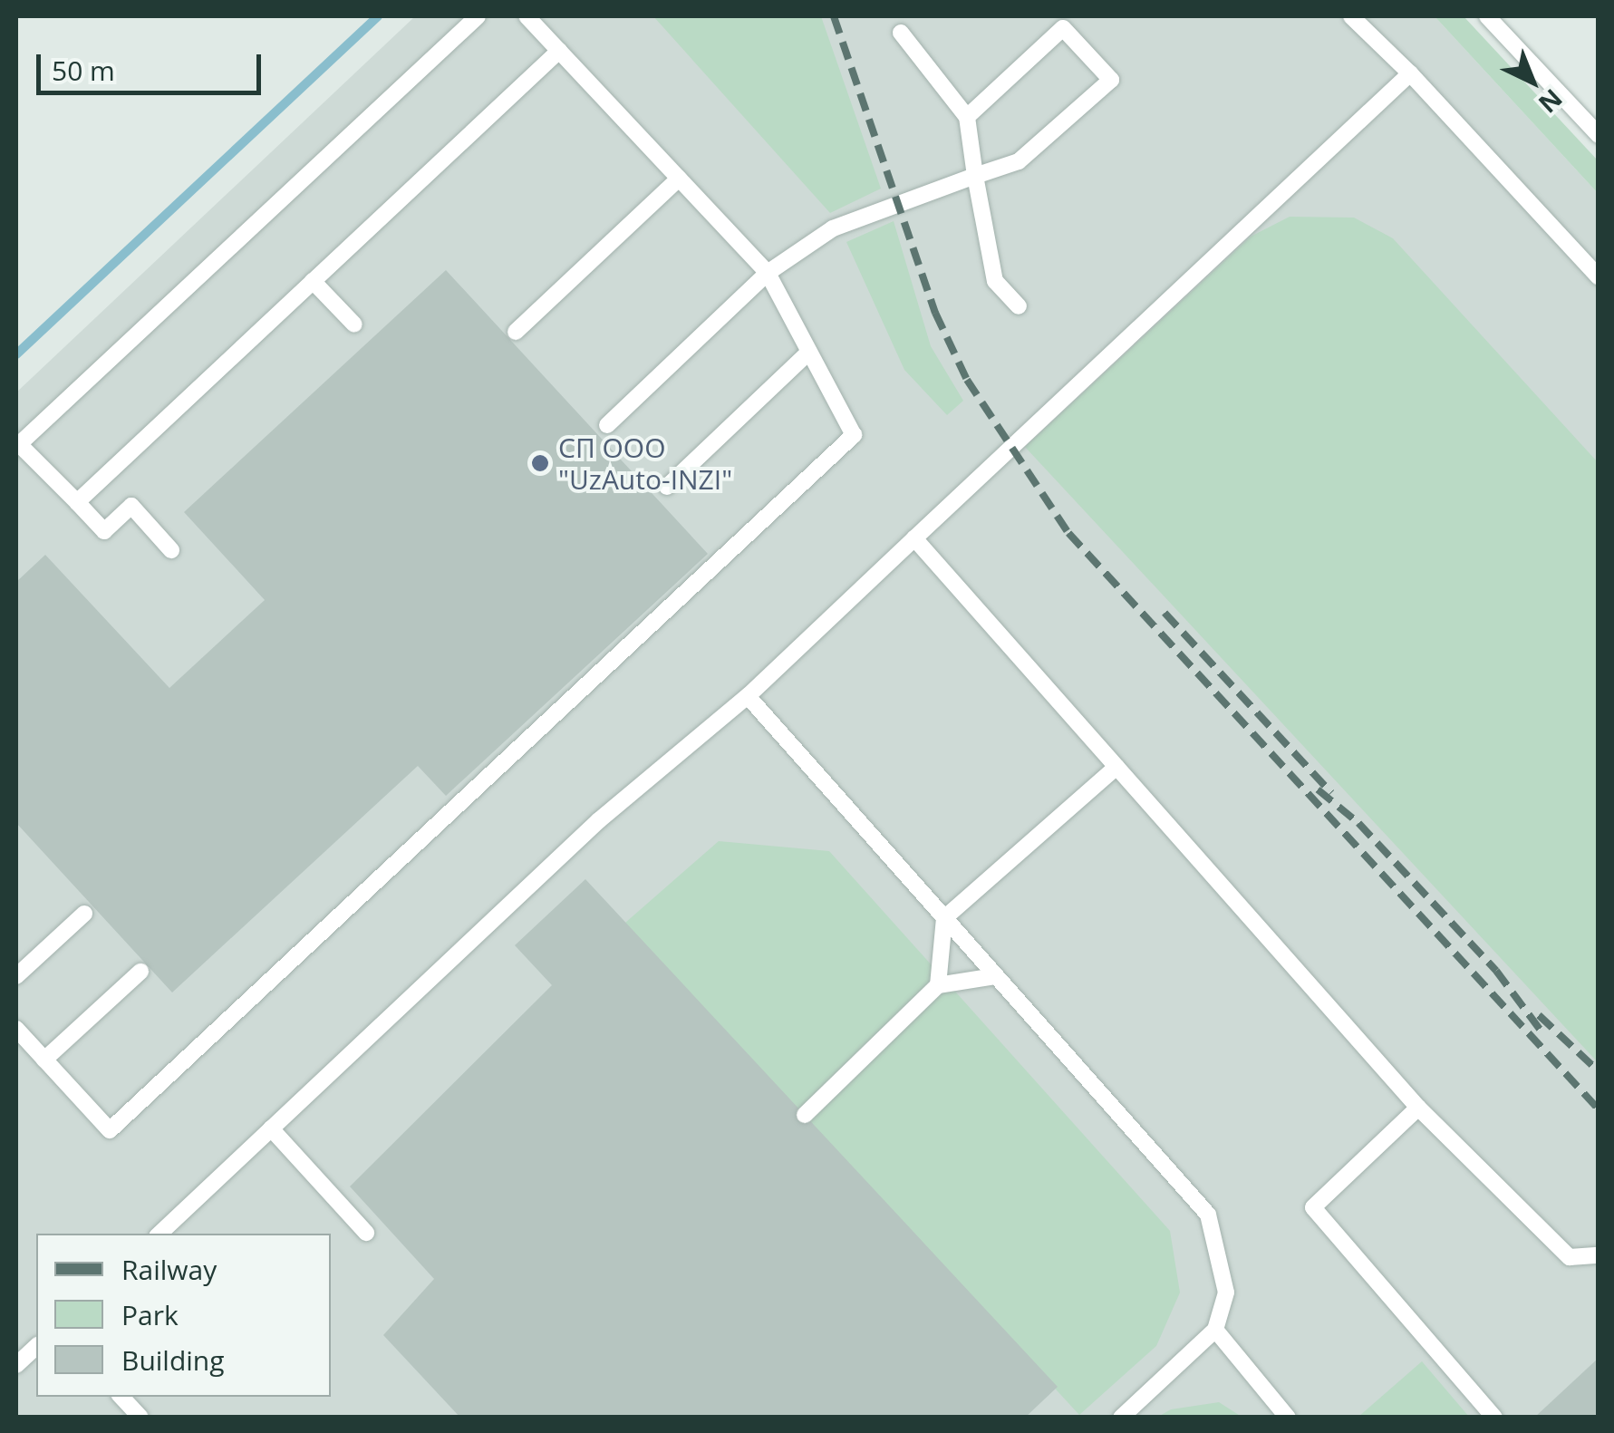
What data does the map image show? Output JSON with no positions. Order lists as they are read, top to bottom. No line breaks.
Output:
{"places":["СП ООО \"UzAuto-INZI\""],"legend":["Railway","Park","Building"],"scale_bar":"50 m","north":"bottom right"}
